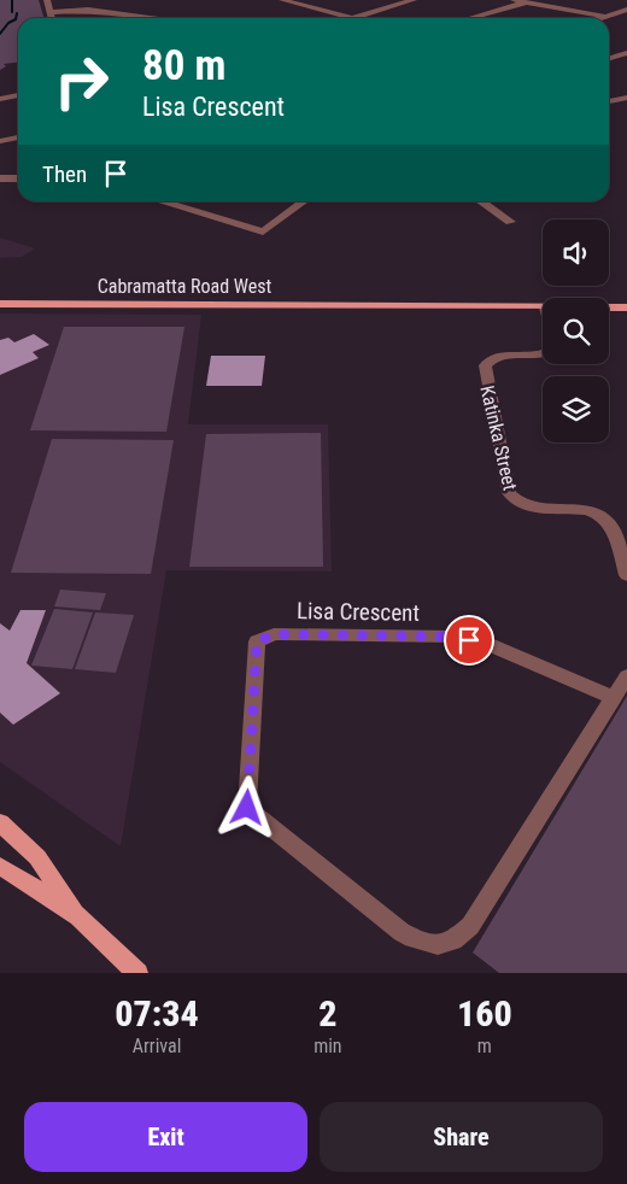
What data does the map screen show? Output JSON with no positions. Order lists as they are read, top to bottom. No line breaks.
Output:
{"streets":{"main road":["Cabramatta Road West"],"street":["Katinka Street","Lisa Crescent"]},"page":{"turn":["80 m","Lisa Crescent"],"then":"Then","eta":["07:34","Arrival","2","min","160","m"],"buttons":["Exit","Share"]}}
